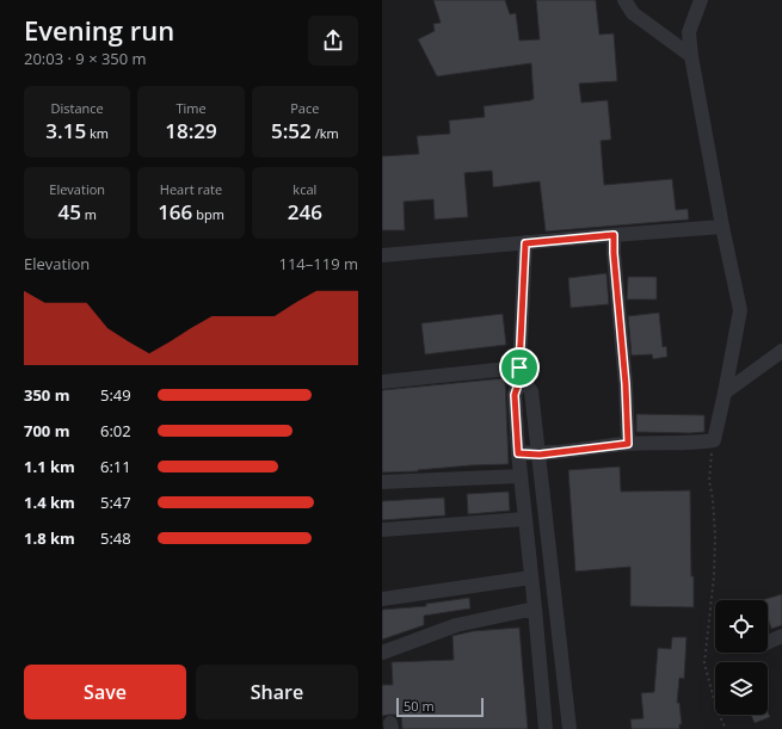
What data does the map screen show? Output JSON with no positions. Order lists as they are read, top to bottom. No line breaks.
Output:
{"scale_bar":"50 m","page":{"heading":["Evening run","20:03 · 9 × 350 m"],"stats":[["Distance","3.15 km"],["Time","18:29"],["Pace","5:52 /km"],["Elevation","45 m"],["Heart rate","166 bpm"],["kcal","246"]],"chart":["Elevation","114–119 m"],"list":[{"name":"350 m","note":"5:49"},{"name":"700 m","note":"6:02"},{"name":"1.1 km","note":"6:11"},{"name":"1.4 km","note":"5:47"},{"name":"1.8 km","note":"5:48"}],"buttons":["Save","Share"],"scale":"50 m"}}
